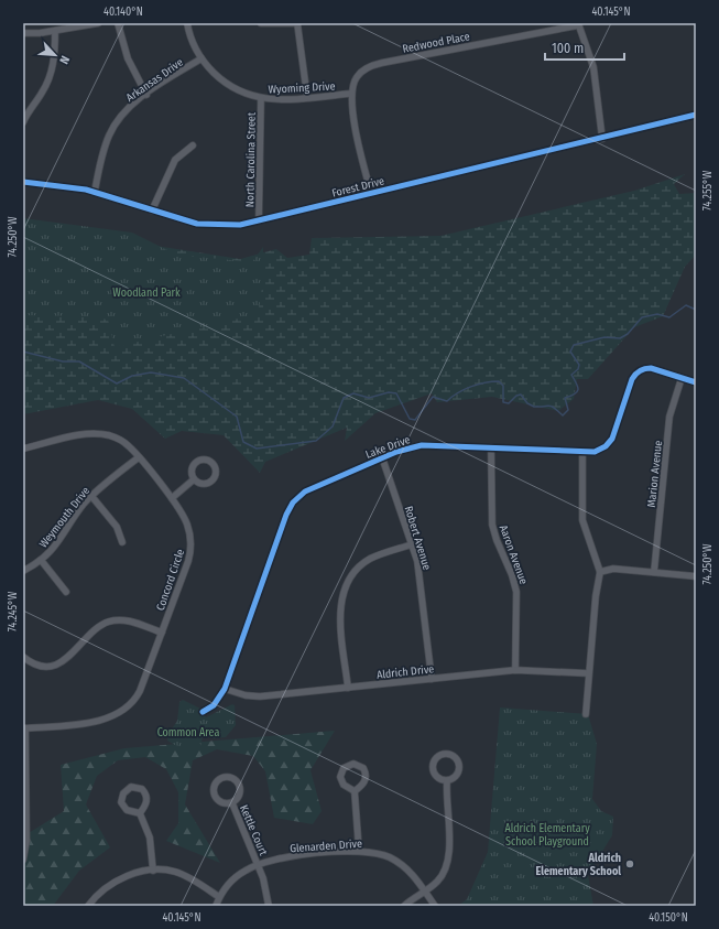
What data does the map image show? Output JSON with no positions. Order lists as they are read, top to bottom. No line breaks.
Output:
{"streets":{"street":["Redwood Place","Arkansas Drive","Wyoming Drive","North Carolina Street","Forest Drive","Lake Drive","Marion Avenue","Weymouth Drive","Robert Avenue","Aaron Avenue","Concord Circle","Aldrich Drive","Kettle Court","Glenarden Drive"]},"crossings":[["Redwood Place","Wyoming Drive"],["Redwood Place","Forest Drive"],["Arkansas Drive","Wyoming Drive"],["Arkansas Drive","Forest Drive"],["Wyoming Drive","North Carolina Street"],["North Carolina Street","Forest Drive"],["Lake Drive","Marion Avenue"],["Lake Drive","Robert Avenue"],["Lake Drive","Aaron Avenue"],["Lake Drive","Aldrich Drive"],["Weymouth Drive","Concord Circle"],["Robert Avenue","Aldrich Drive"],["Aaron Avenue","Aldrich Drive"],["Kettle Court","Glenarden Drive"]],"parks":["Woodland Park","Common Area","Aldrich Elementary School Playground"],"places":["Aldrich Elementary School"],"scale_bar":"100 m","north":"bottom right","coordinates":["40.140°N","40.145°N","74.255°W","74.250°W","74.245°W","40.150°N"]}
